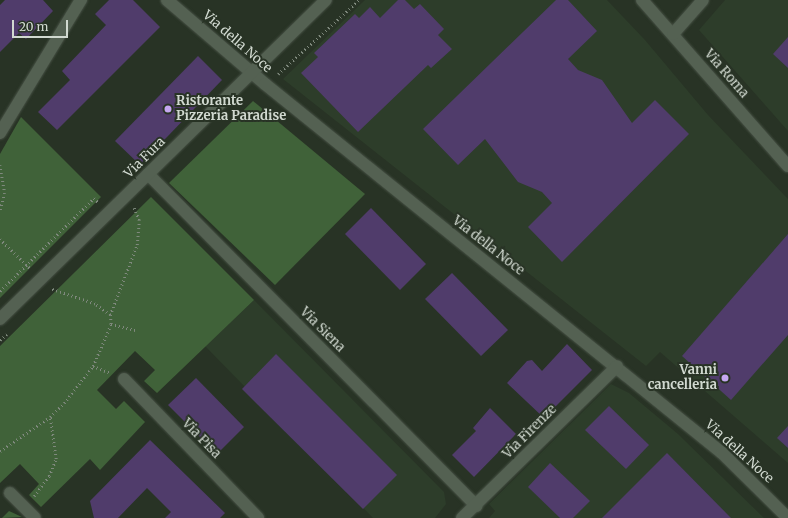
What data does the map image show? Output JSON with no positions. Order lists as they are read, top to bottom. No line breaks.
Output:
{"streets":{"street":["Via della Noce","Via Roma","Via Fura","Via Siena","Via Firenze","Via Pisa"]},"crossings":[["Via della Noce","Via Fura"],["Via della Noce","Via Firenze"],["Via Fura","Via Siena"],["Via Siena","Via Firenze"]],"places":["Ristorante Pizzeria Paradise","Vanni cancelleria"],"scale_bar":"20 m"}
